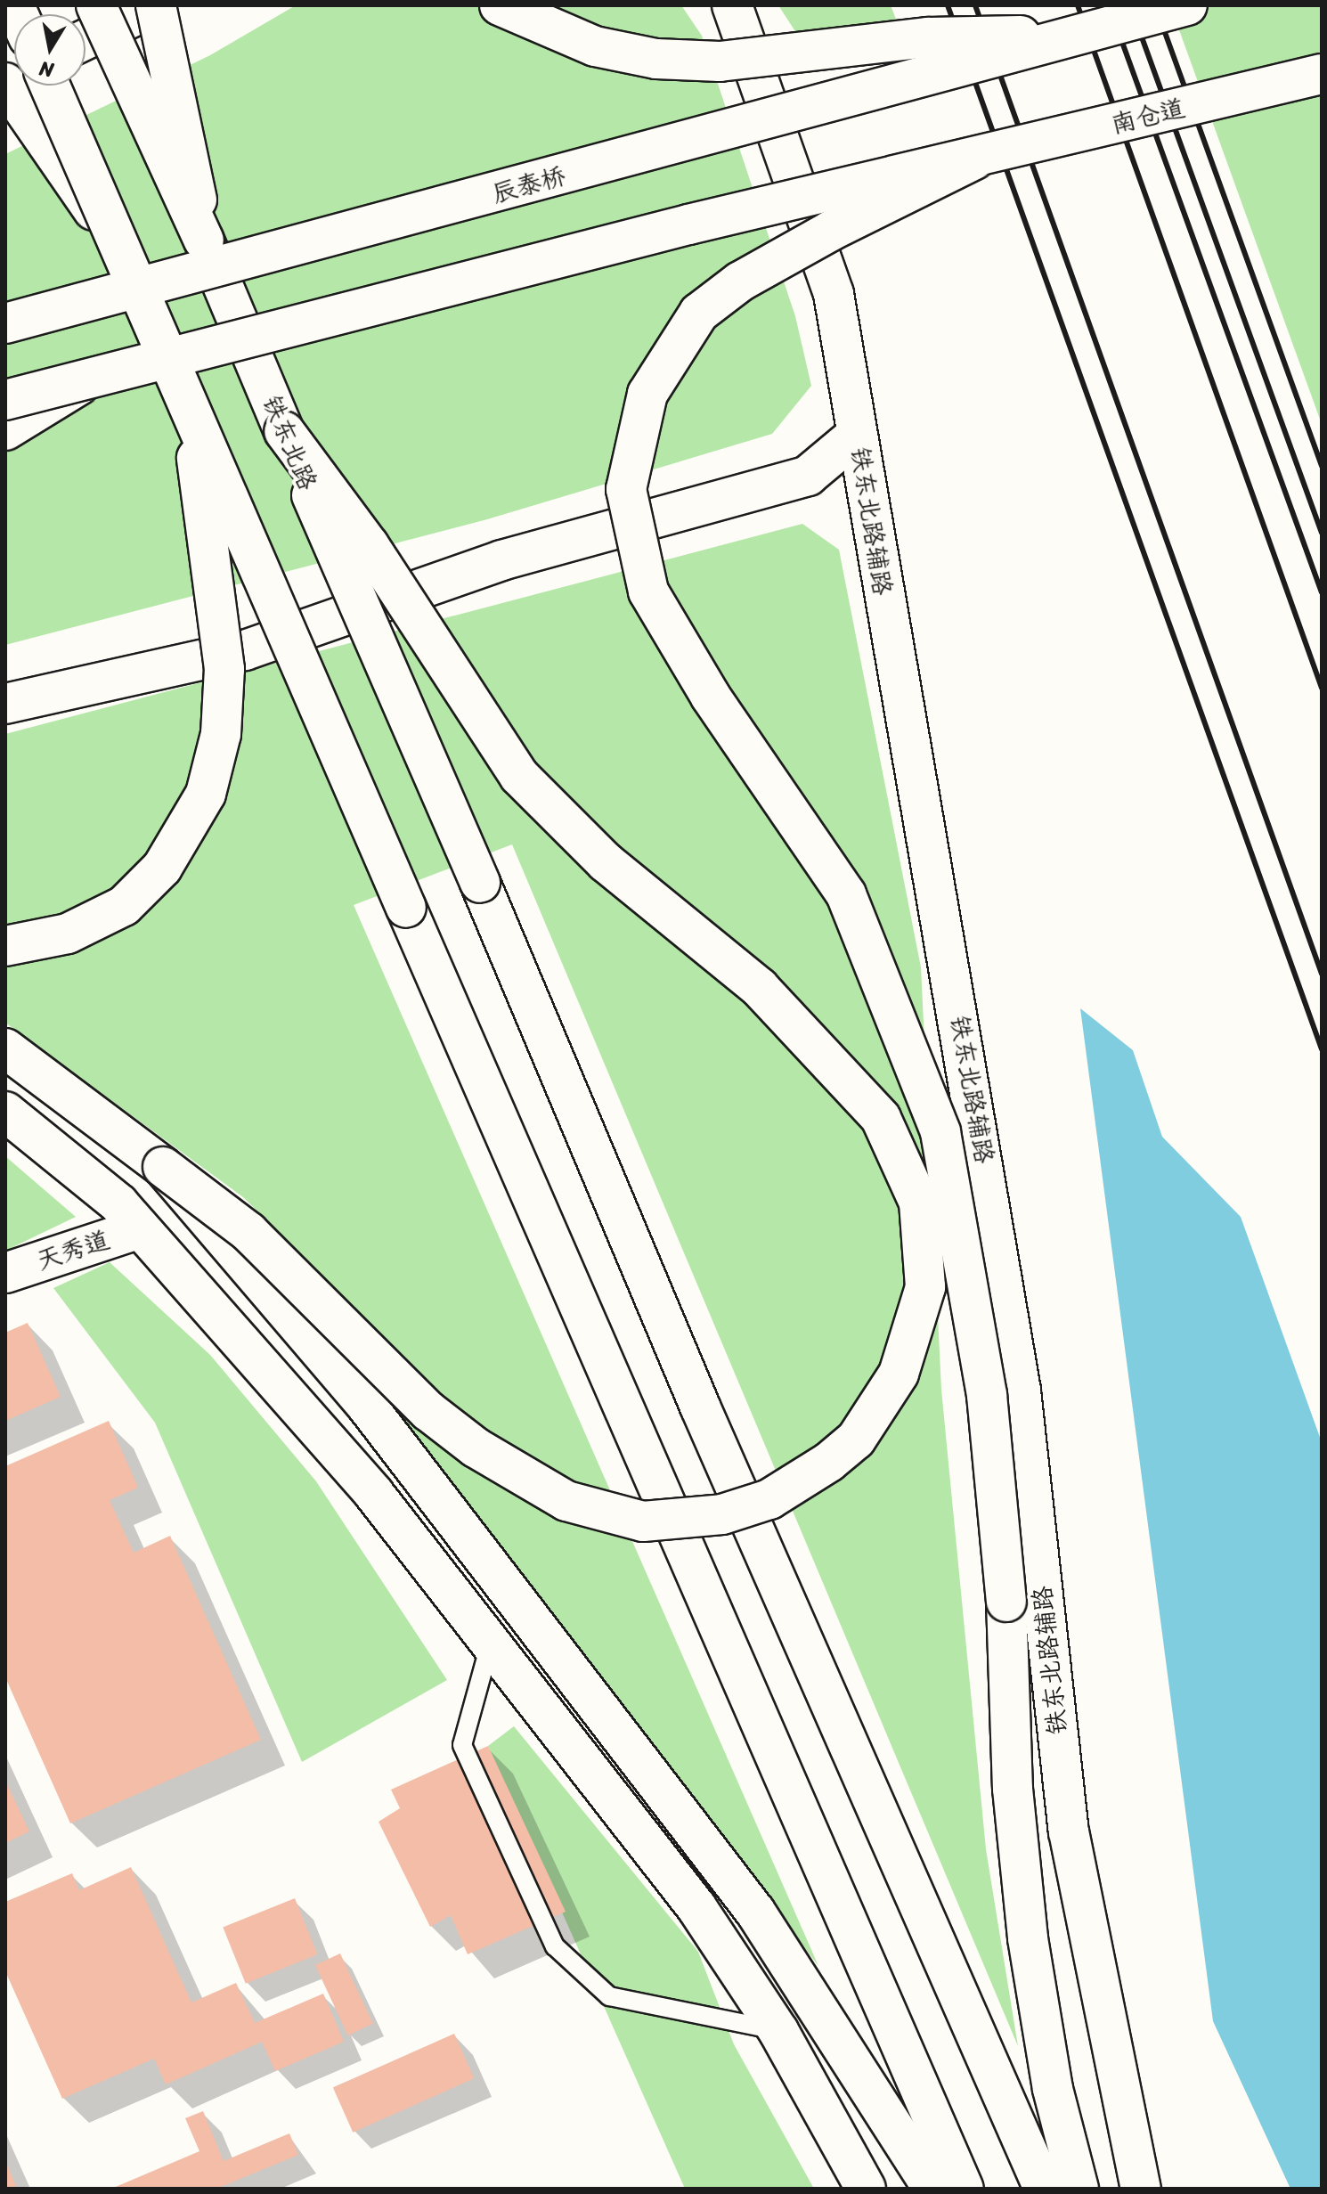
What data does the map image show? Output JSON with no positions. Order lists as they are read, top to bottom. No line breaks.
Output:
{"streets":{"main road":["南仓道","辰泰桥","铁东北路","铁东北路辅路","天秀道"]},"north":"bottom"}
